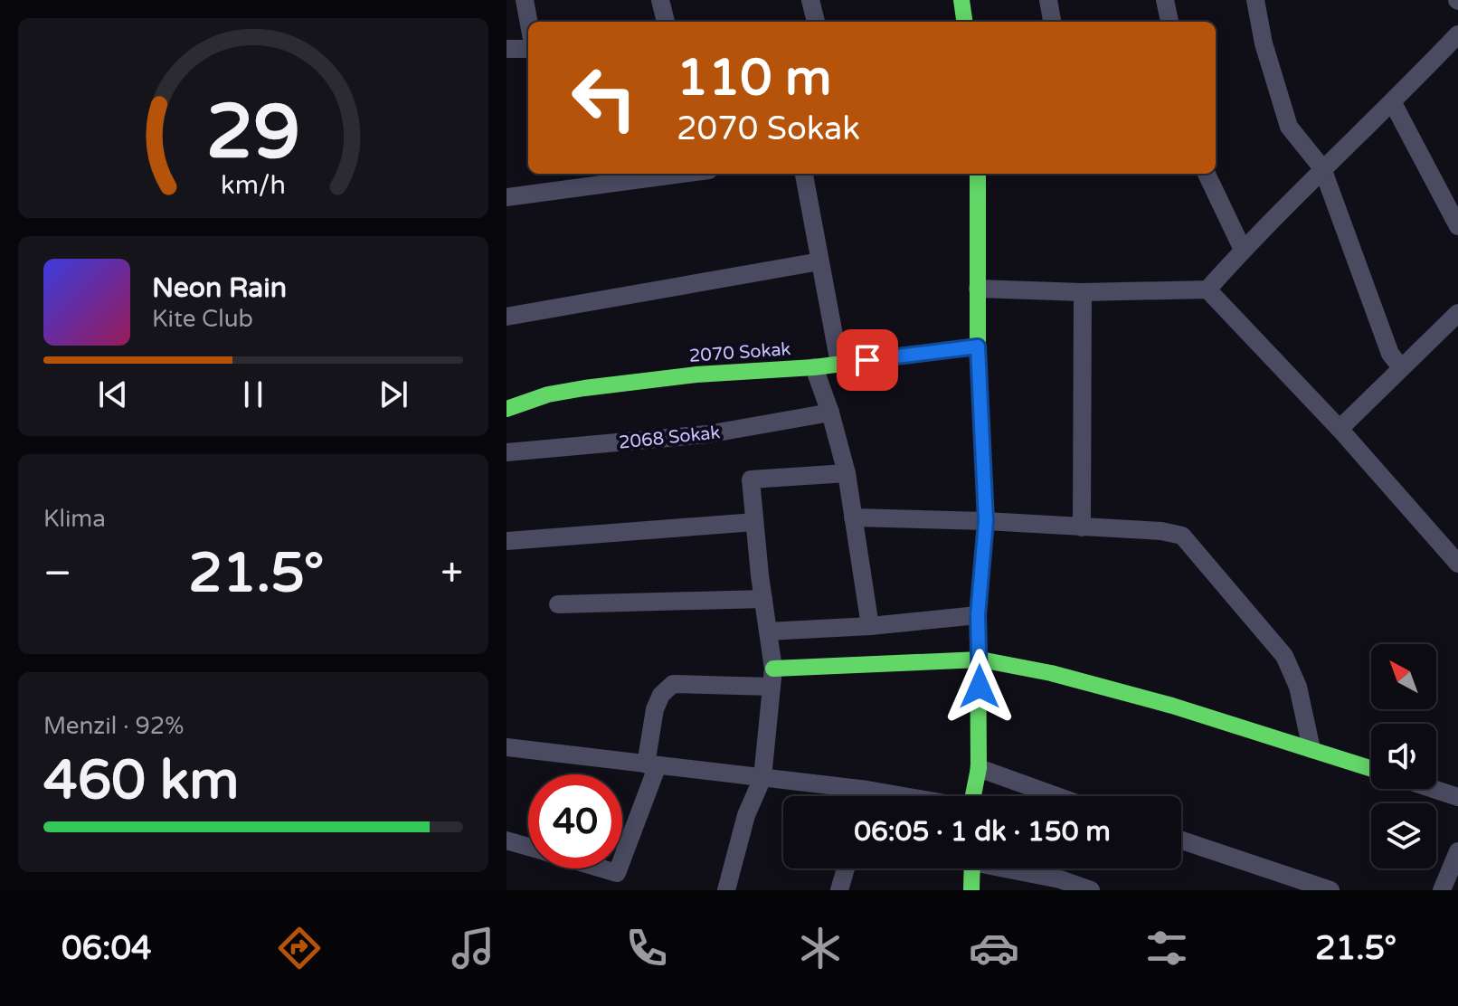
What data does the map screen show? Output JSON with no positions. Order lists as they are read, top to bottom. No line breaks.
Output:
{"streets":{"street":["2070 Sokak","2068 Sokak"]},"north":"top left","page":{"turn":["110 m","2070 Sokak"],"song":["Neon Rain","Kite Club"],"tile":["Klima",["Menzil · 92%","460 km"]],"heat":["−","21.5°","+"],"limit":"40","trip":"06:05 · 1 dk · 150 m","tabs":["06:04","21.5°"],"gauge":["29","km/h"]}}
